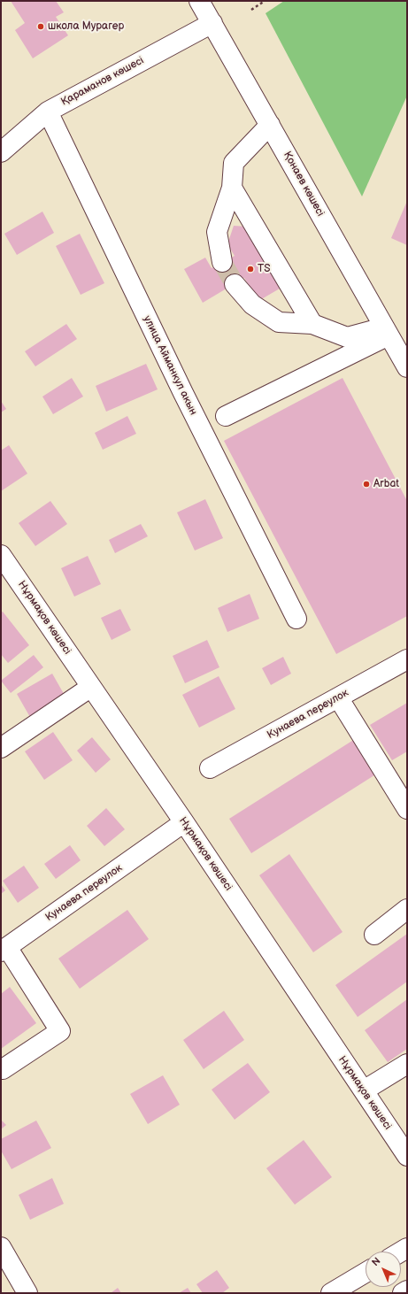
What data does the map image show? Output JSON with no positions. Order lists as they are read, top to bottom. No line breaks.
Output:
{"streets":{"street":["Қараманов көшесі","Қонаев көшесі","улица Айманкул акын","Нұрмақов көшесі","Кунаева переулок"]},"crossings":[["Қараманов көшесі","Қонаев көшесі"],["Қараманов көшесі","улица Айманкул акын"],["Нұрмақов көшесі","Кунаева переулок"]],"places":["школа Мурагер","TS","Arbat"],"north":"top left"}
